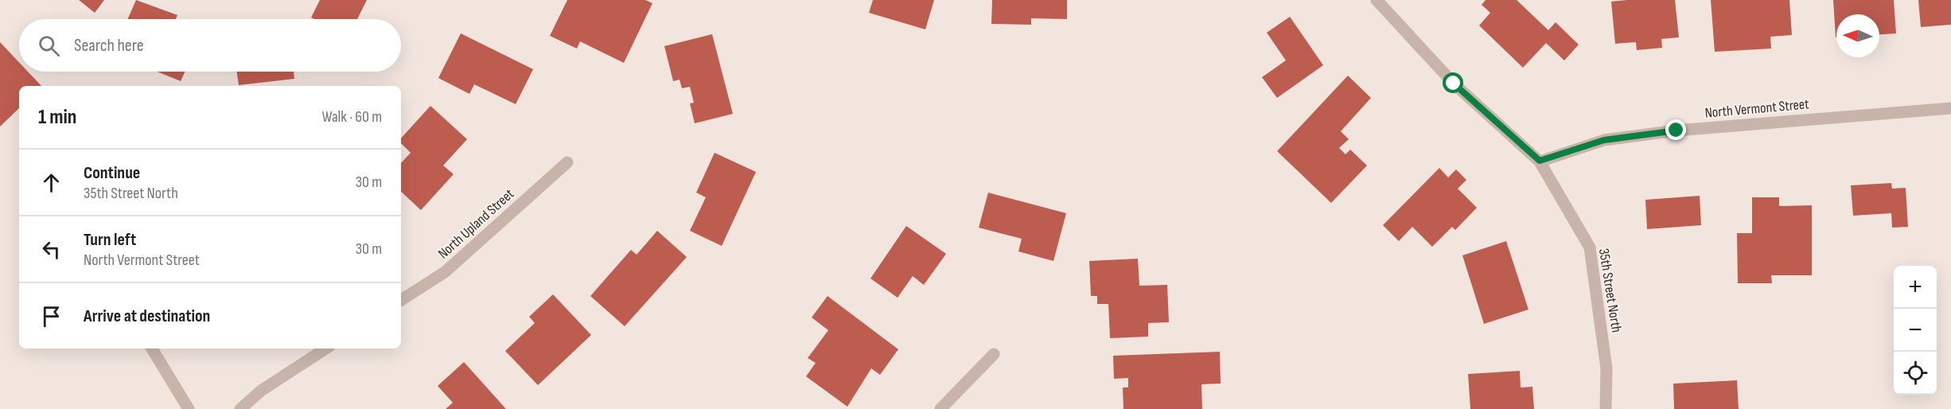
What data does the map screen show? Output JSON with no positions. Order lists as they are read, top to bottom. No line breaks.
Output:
{"streets":{"street":["North Vermont Street","North Upland Street","35th Street North"]},"crossings":[["North Vermont Street","35th Street North"]],"north":"left","page":{"search":"Search here","heading":["1 min","Walk · 60 m"],"list":[["Continue","35th Street North","30 m"],["Turn left","North Vermont Street","30 m"],"Arrive at destination"],"map_buttons":["+","−"]}}
